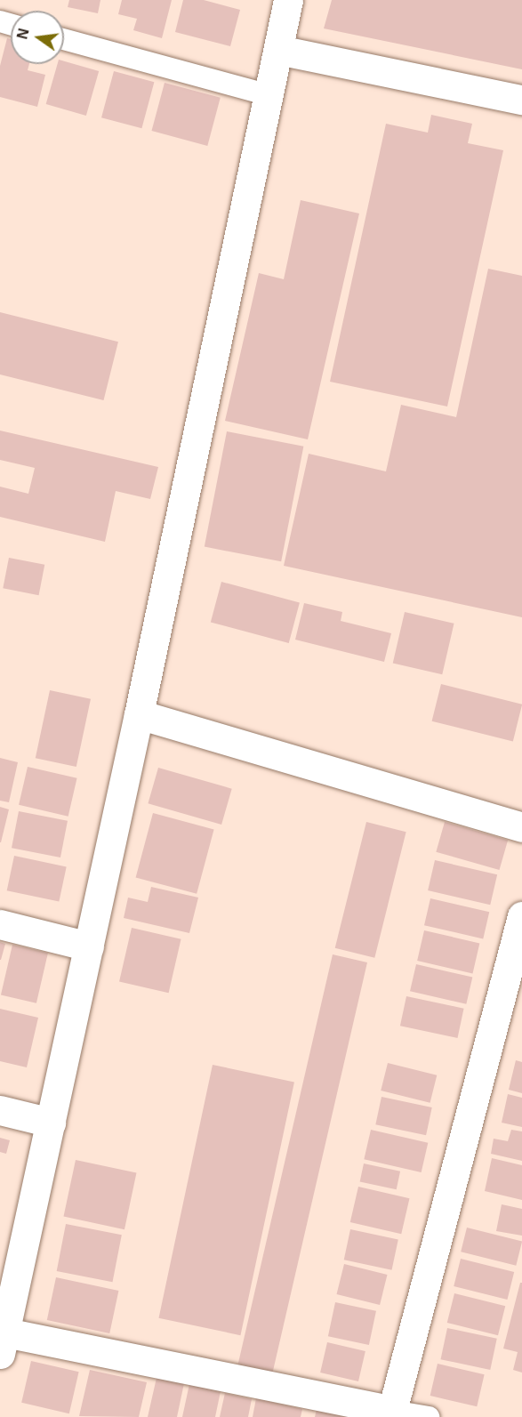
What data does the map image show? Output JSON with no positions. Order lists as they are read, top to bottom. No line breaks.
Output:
{"north":"left"}
